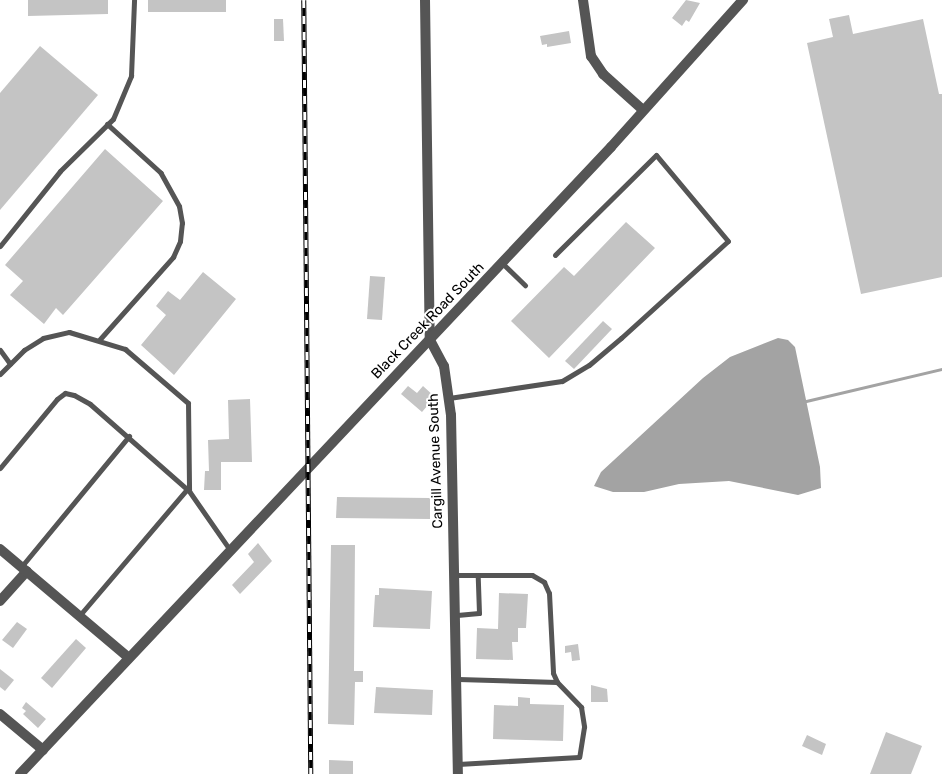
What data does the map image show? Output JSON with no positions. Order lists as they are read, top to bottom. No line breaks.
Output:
{"streets":{"street":["Black Creek Road South","Cargill Avenue South"]},"crossings":[["Black Creek Road South","Cargill Avenue South"]]}
